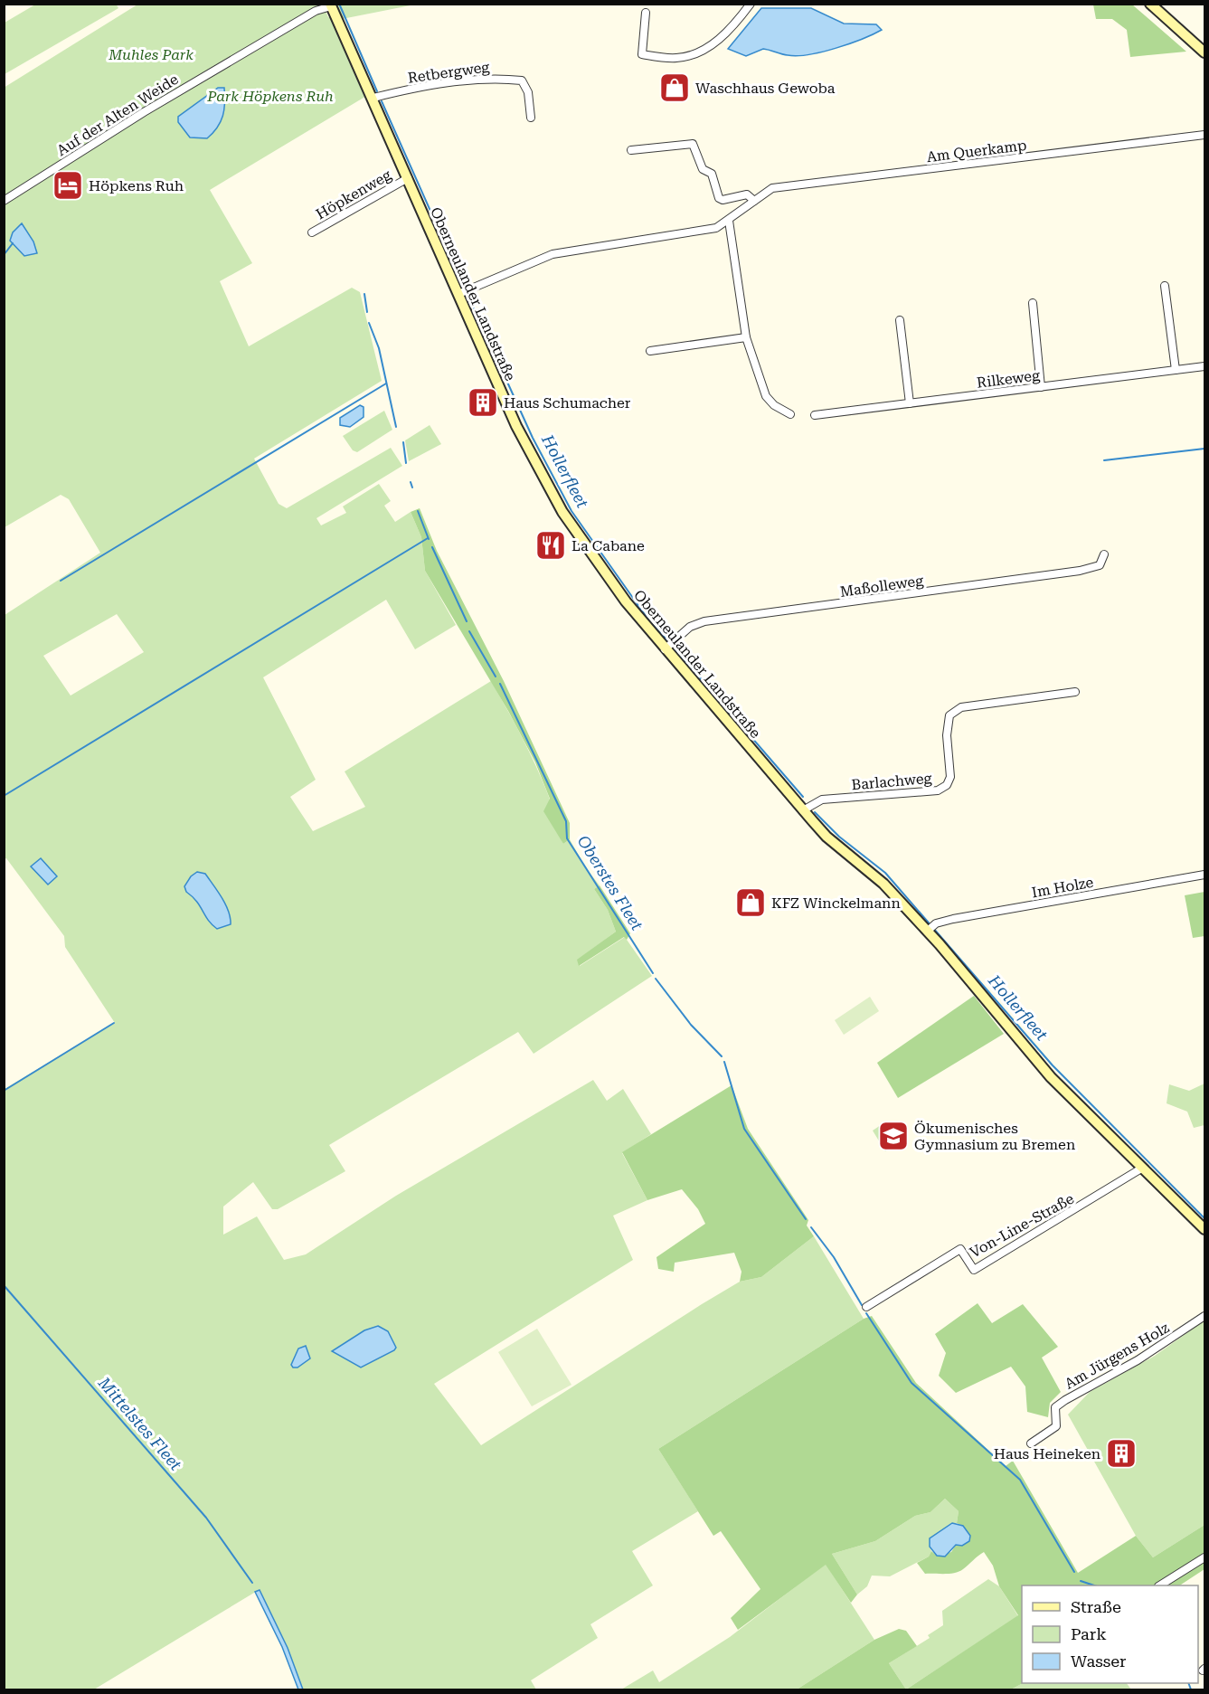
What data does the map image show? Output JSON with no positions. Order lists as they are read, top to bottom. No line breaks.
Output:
{"streets":{"street":["Retbergweg","Auf der Alten Weide","Am Querkamp","Höpkenweg","Oberneulander Landstraße","Rilkeweg","Maßolleweg","Barlachweg","Im Holze","Von-Line-Straße","Am Jürgens Holz"]},"crossings":[["Retbergweg","Oberneulander Landstraße"],["Auf der Alten Weide","Oberneulander Landstraße"],["Am Querkamp","Oberneulander Landstraße"],["Höpkenweg","Oberneulander Landstraße"],["Oberneulander Landstraße","Maßolleweg"],["Oberneulander Landstraße","Barlachweg"],["Oberneulander Landstraße","Im Holze"],["Oberneulander Landstraße","Von-Line-Straße"]],"water":["Hollerfleet","Oberstes Fleet","Mittelstes Fleet"],"parks":["Muhles Park","Park Höpkens Ruh"],"places":{"shop":["Waschhaus Gewoba","KFZ Winckelmann"],"hotel":["Höpkens Ruh"],"building":["Haus Schumacher","Haus Heineken"],"restaurant":["La Cabane"],"school or university":["Ökumenisches Gymnasium zu Bremen"]},"legend":["Straße","Park","Wasser"]}
